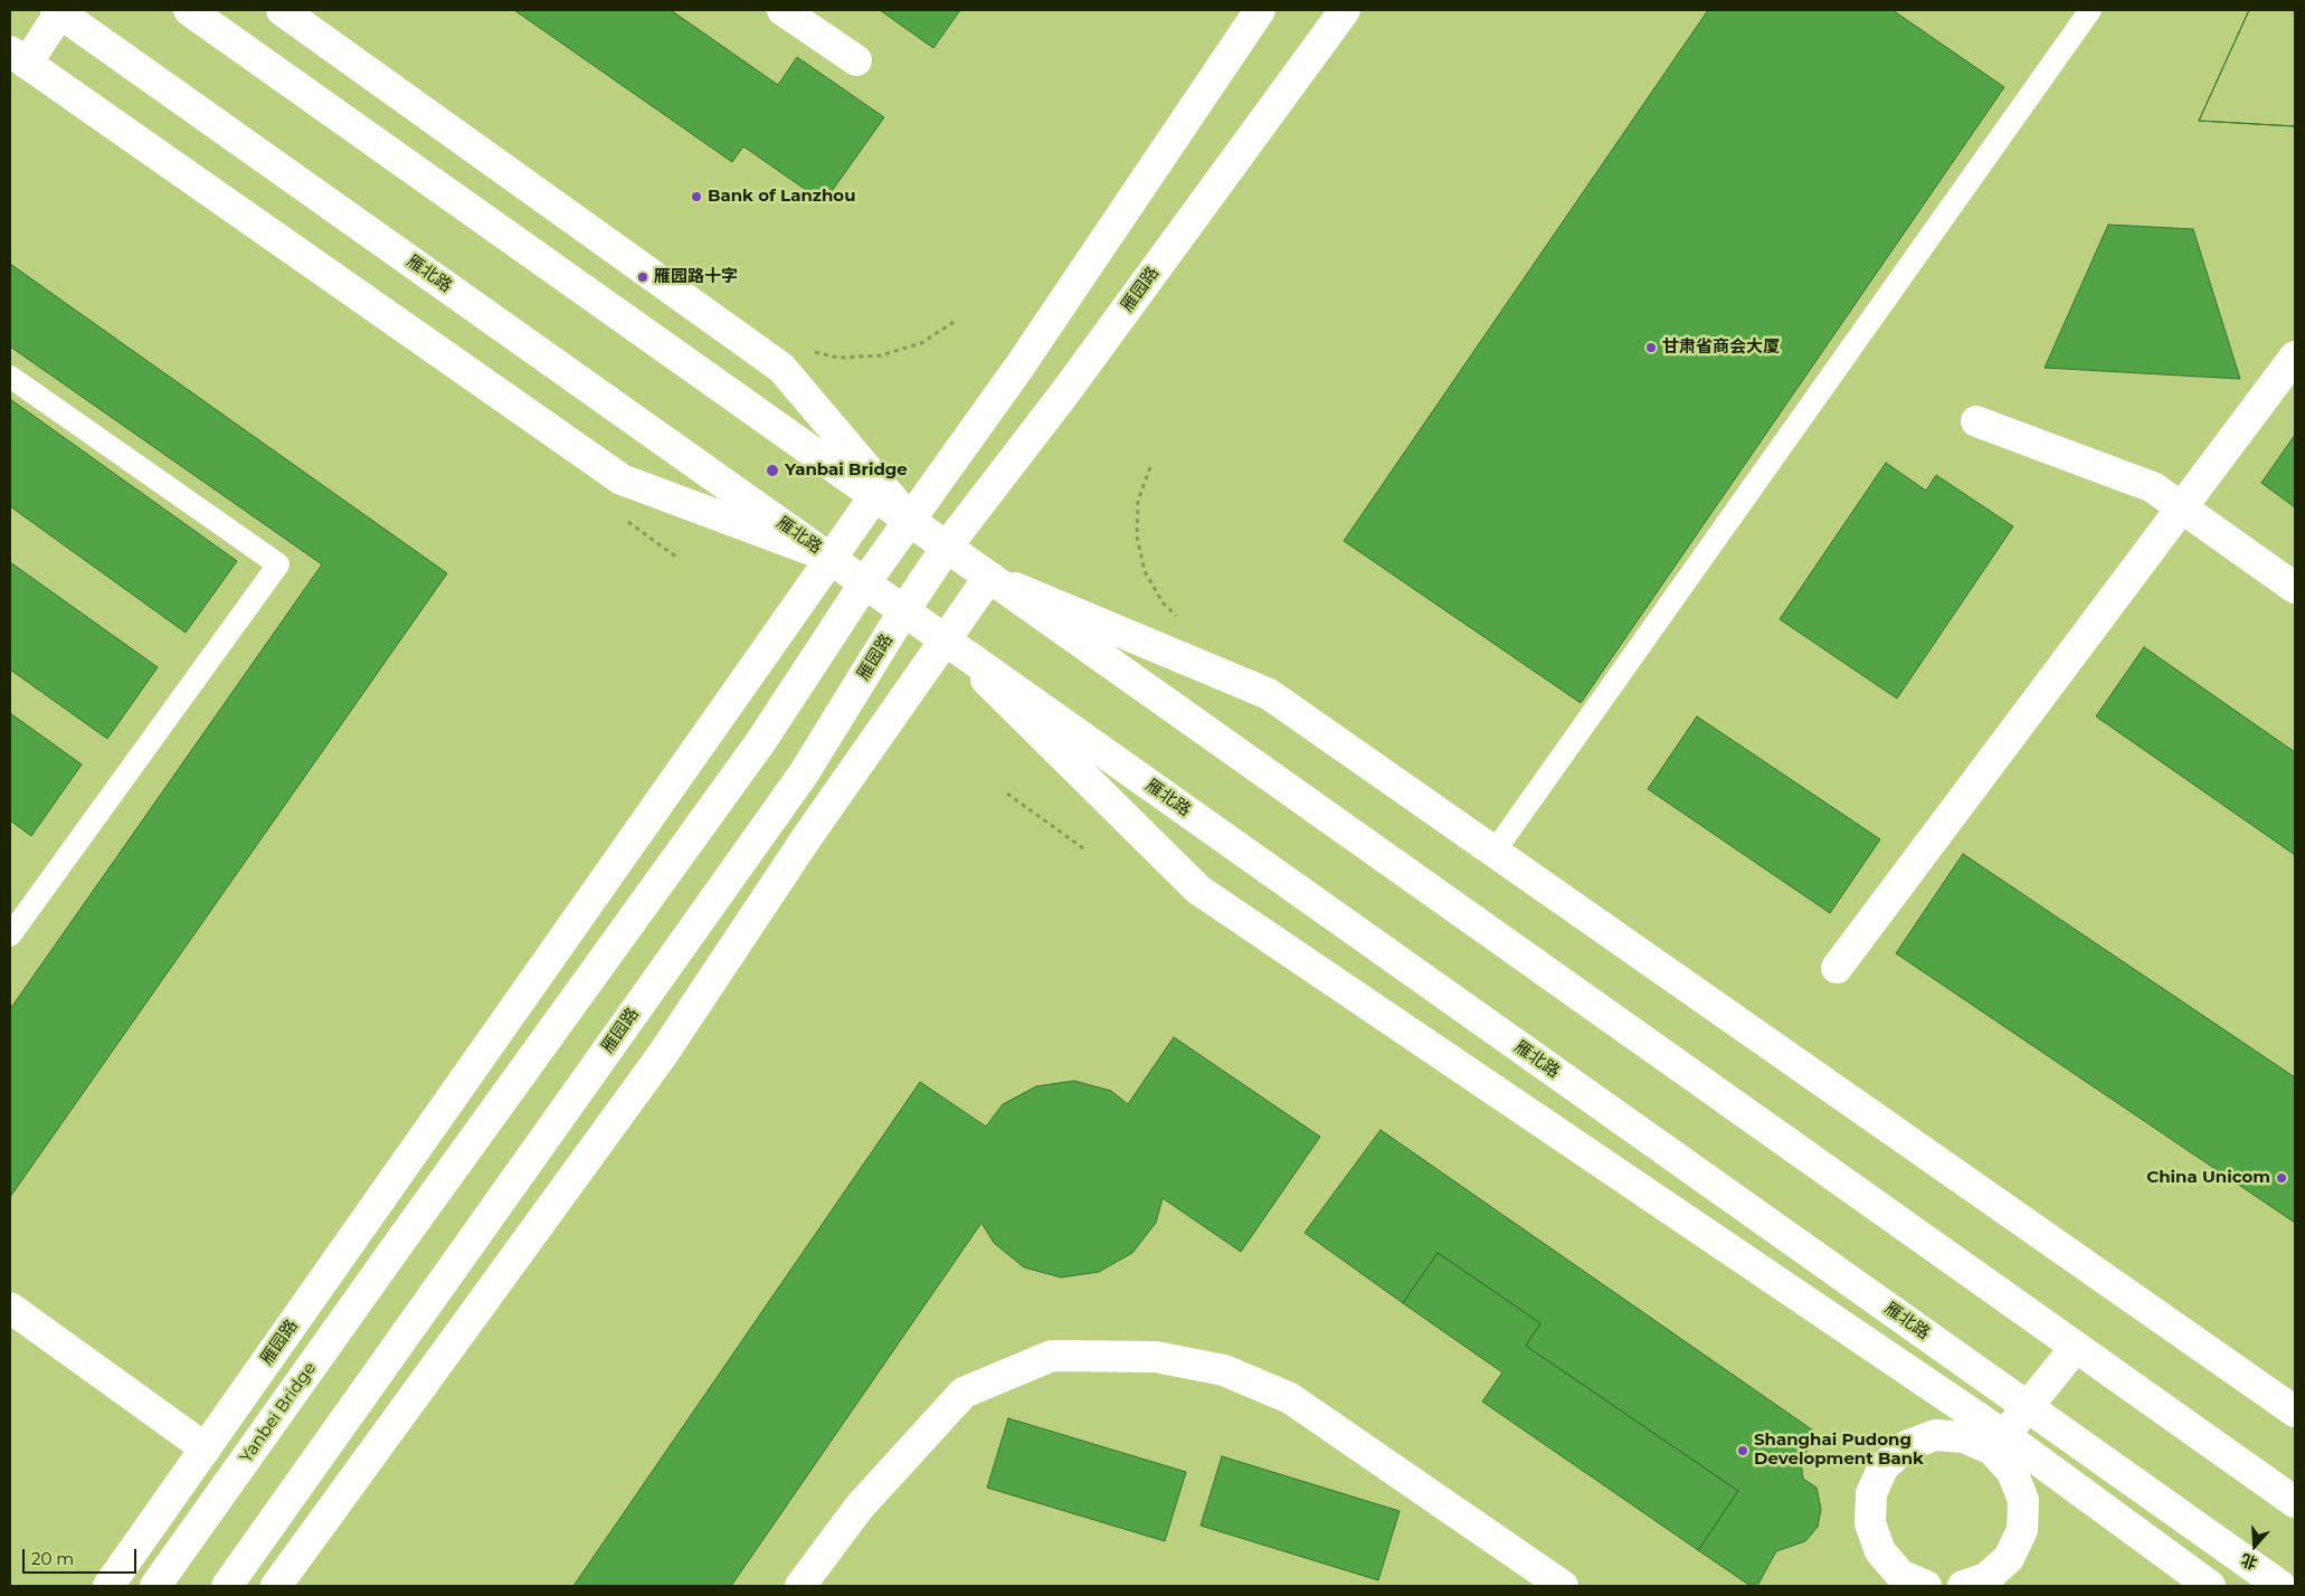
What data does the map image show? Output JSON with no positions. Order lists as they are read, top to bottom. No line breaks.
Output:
{"streets":{"main road":["雁北路","雁园路","Yanbei Bridge"]},"crossings":[["雁北路","雁园路"],["雁北路","Yanbei Bridge"]],"places":["Bank of Lanzhou","雁园路十字","甘肃省商会大厦","Yanbai Bridge","China Unicom","Shanghai Pudong Development Bank"],"scale_bar":"20 m","north":"bottom"}
